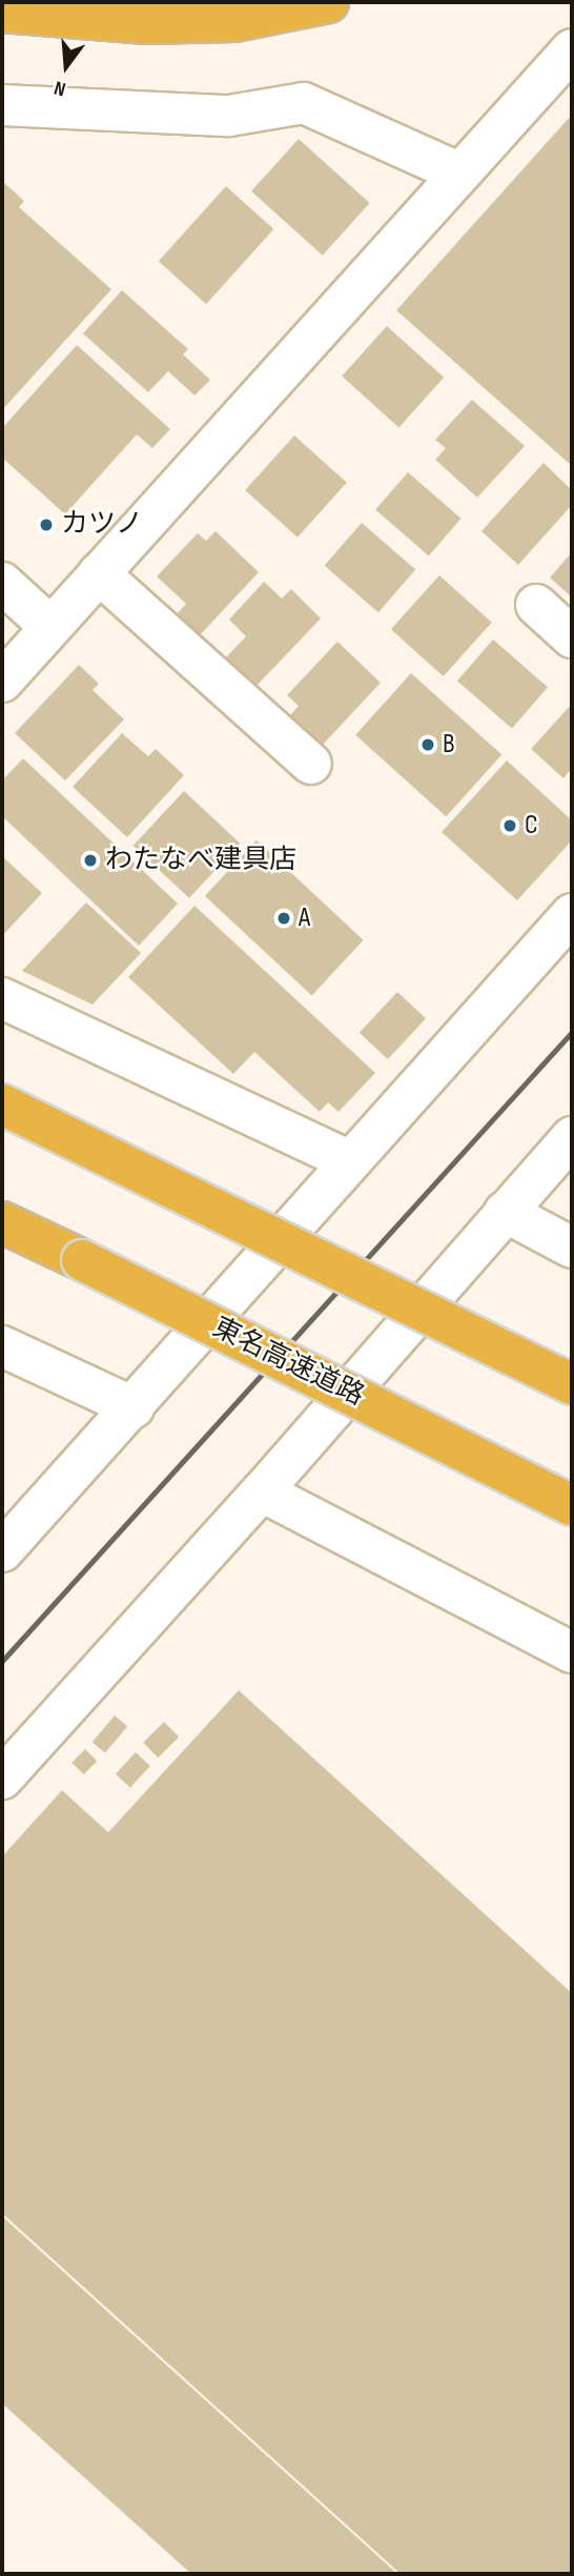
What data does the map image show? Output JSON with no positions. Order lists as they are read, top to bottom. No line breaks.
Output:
{"streets":{"highway":["東名高速道路"]},"places":["カツノ","B","C","わたなべ建具店","A"],"north":"bottom"}
